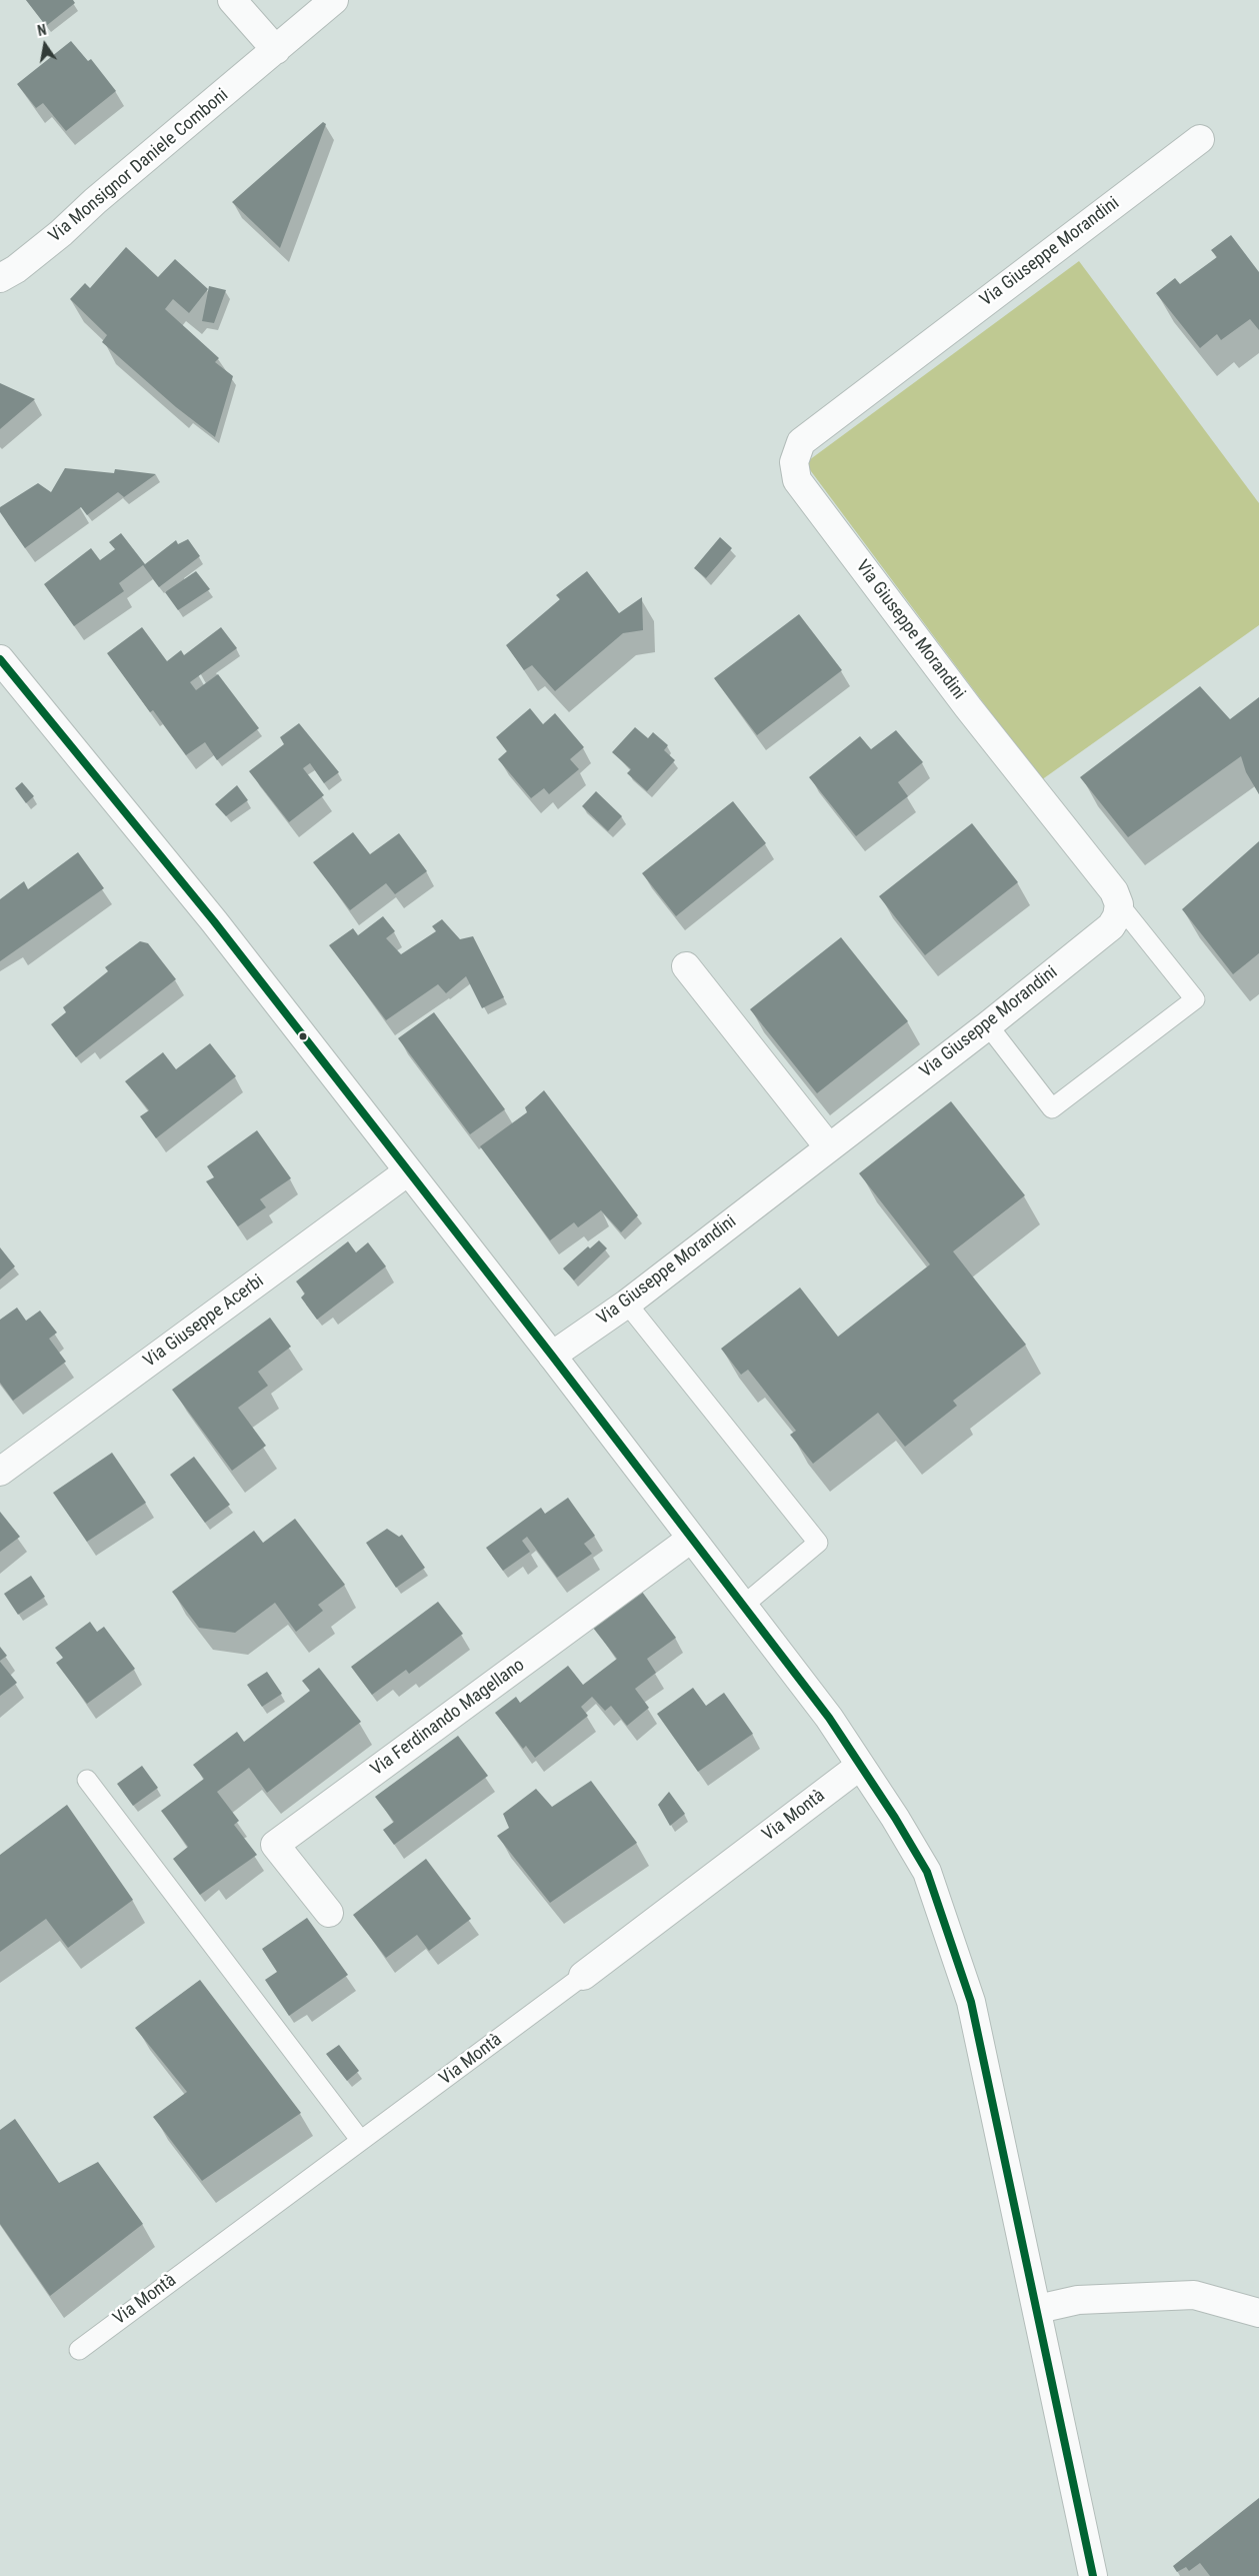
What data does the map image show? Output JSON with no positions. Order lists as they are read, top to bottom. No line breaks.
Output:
{"streets":{"street":["Via Monsignor Daniele Comboni","Via Giuseppe Morandini","Via Giuseppe Acerbi","Via Ferdinando Magellano","Via Montà"]},"north":"top"}
